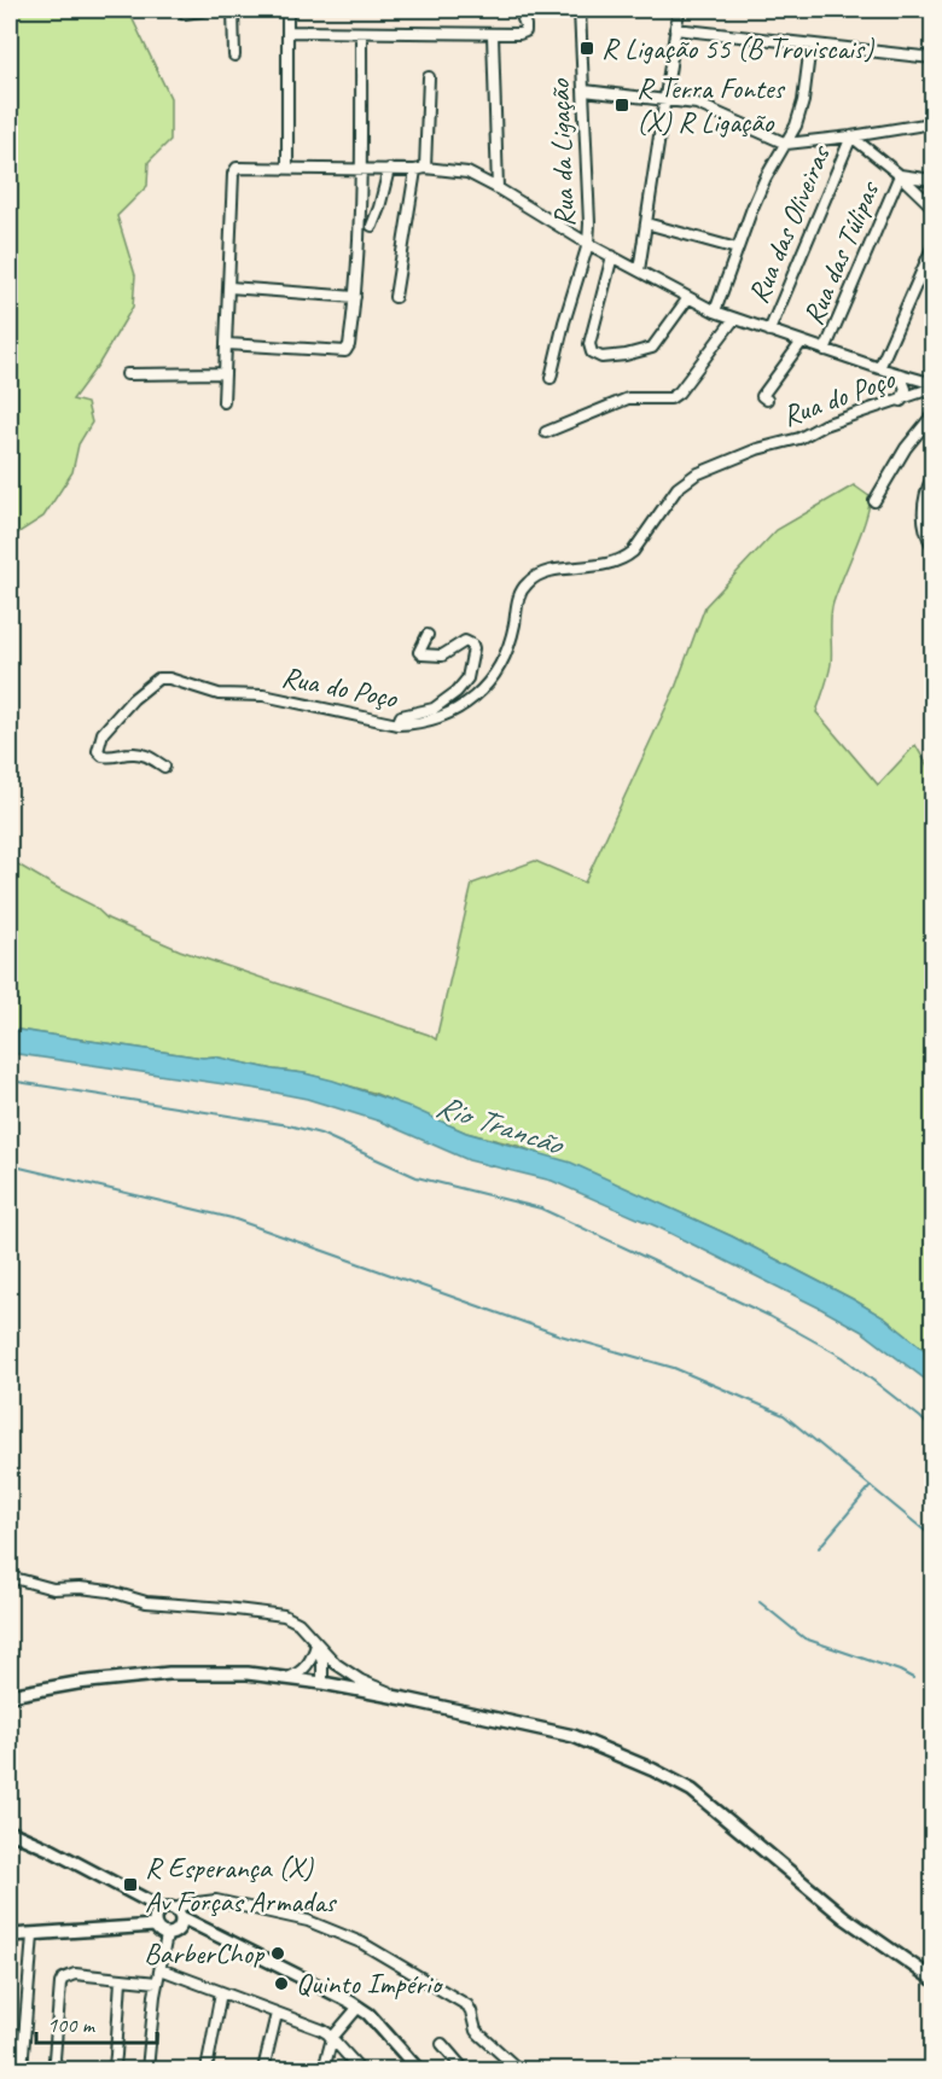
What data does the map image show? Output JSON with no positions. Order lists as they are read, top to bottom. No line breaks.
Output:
{"streets":{"street":["Rua da Ligação","Rua das Oliveiras","Rua das Túlipas","Rua do Poço"]},"water":["Rio Trancão"],"places":{"transit":["R Ligação 55 (B Troviscais)","R Terra Fontes (X) R Ligação","R Esperança (X) Av Forças Armadas"],"other":["BarberChop","Quinto Império"]},"scale_bar":"100 m"}
